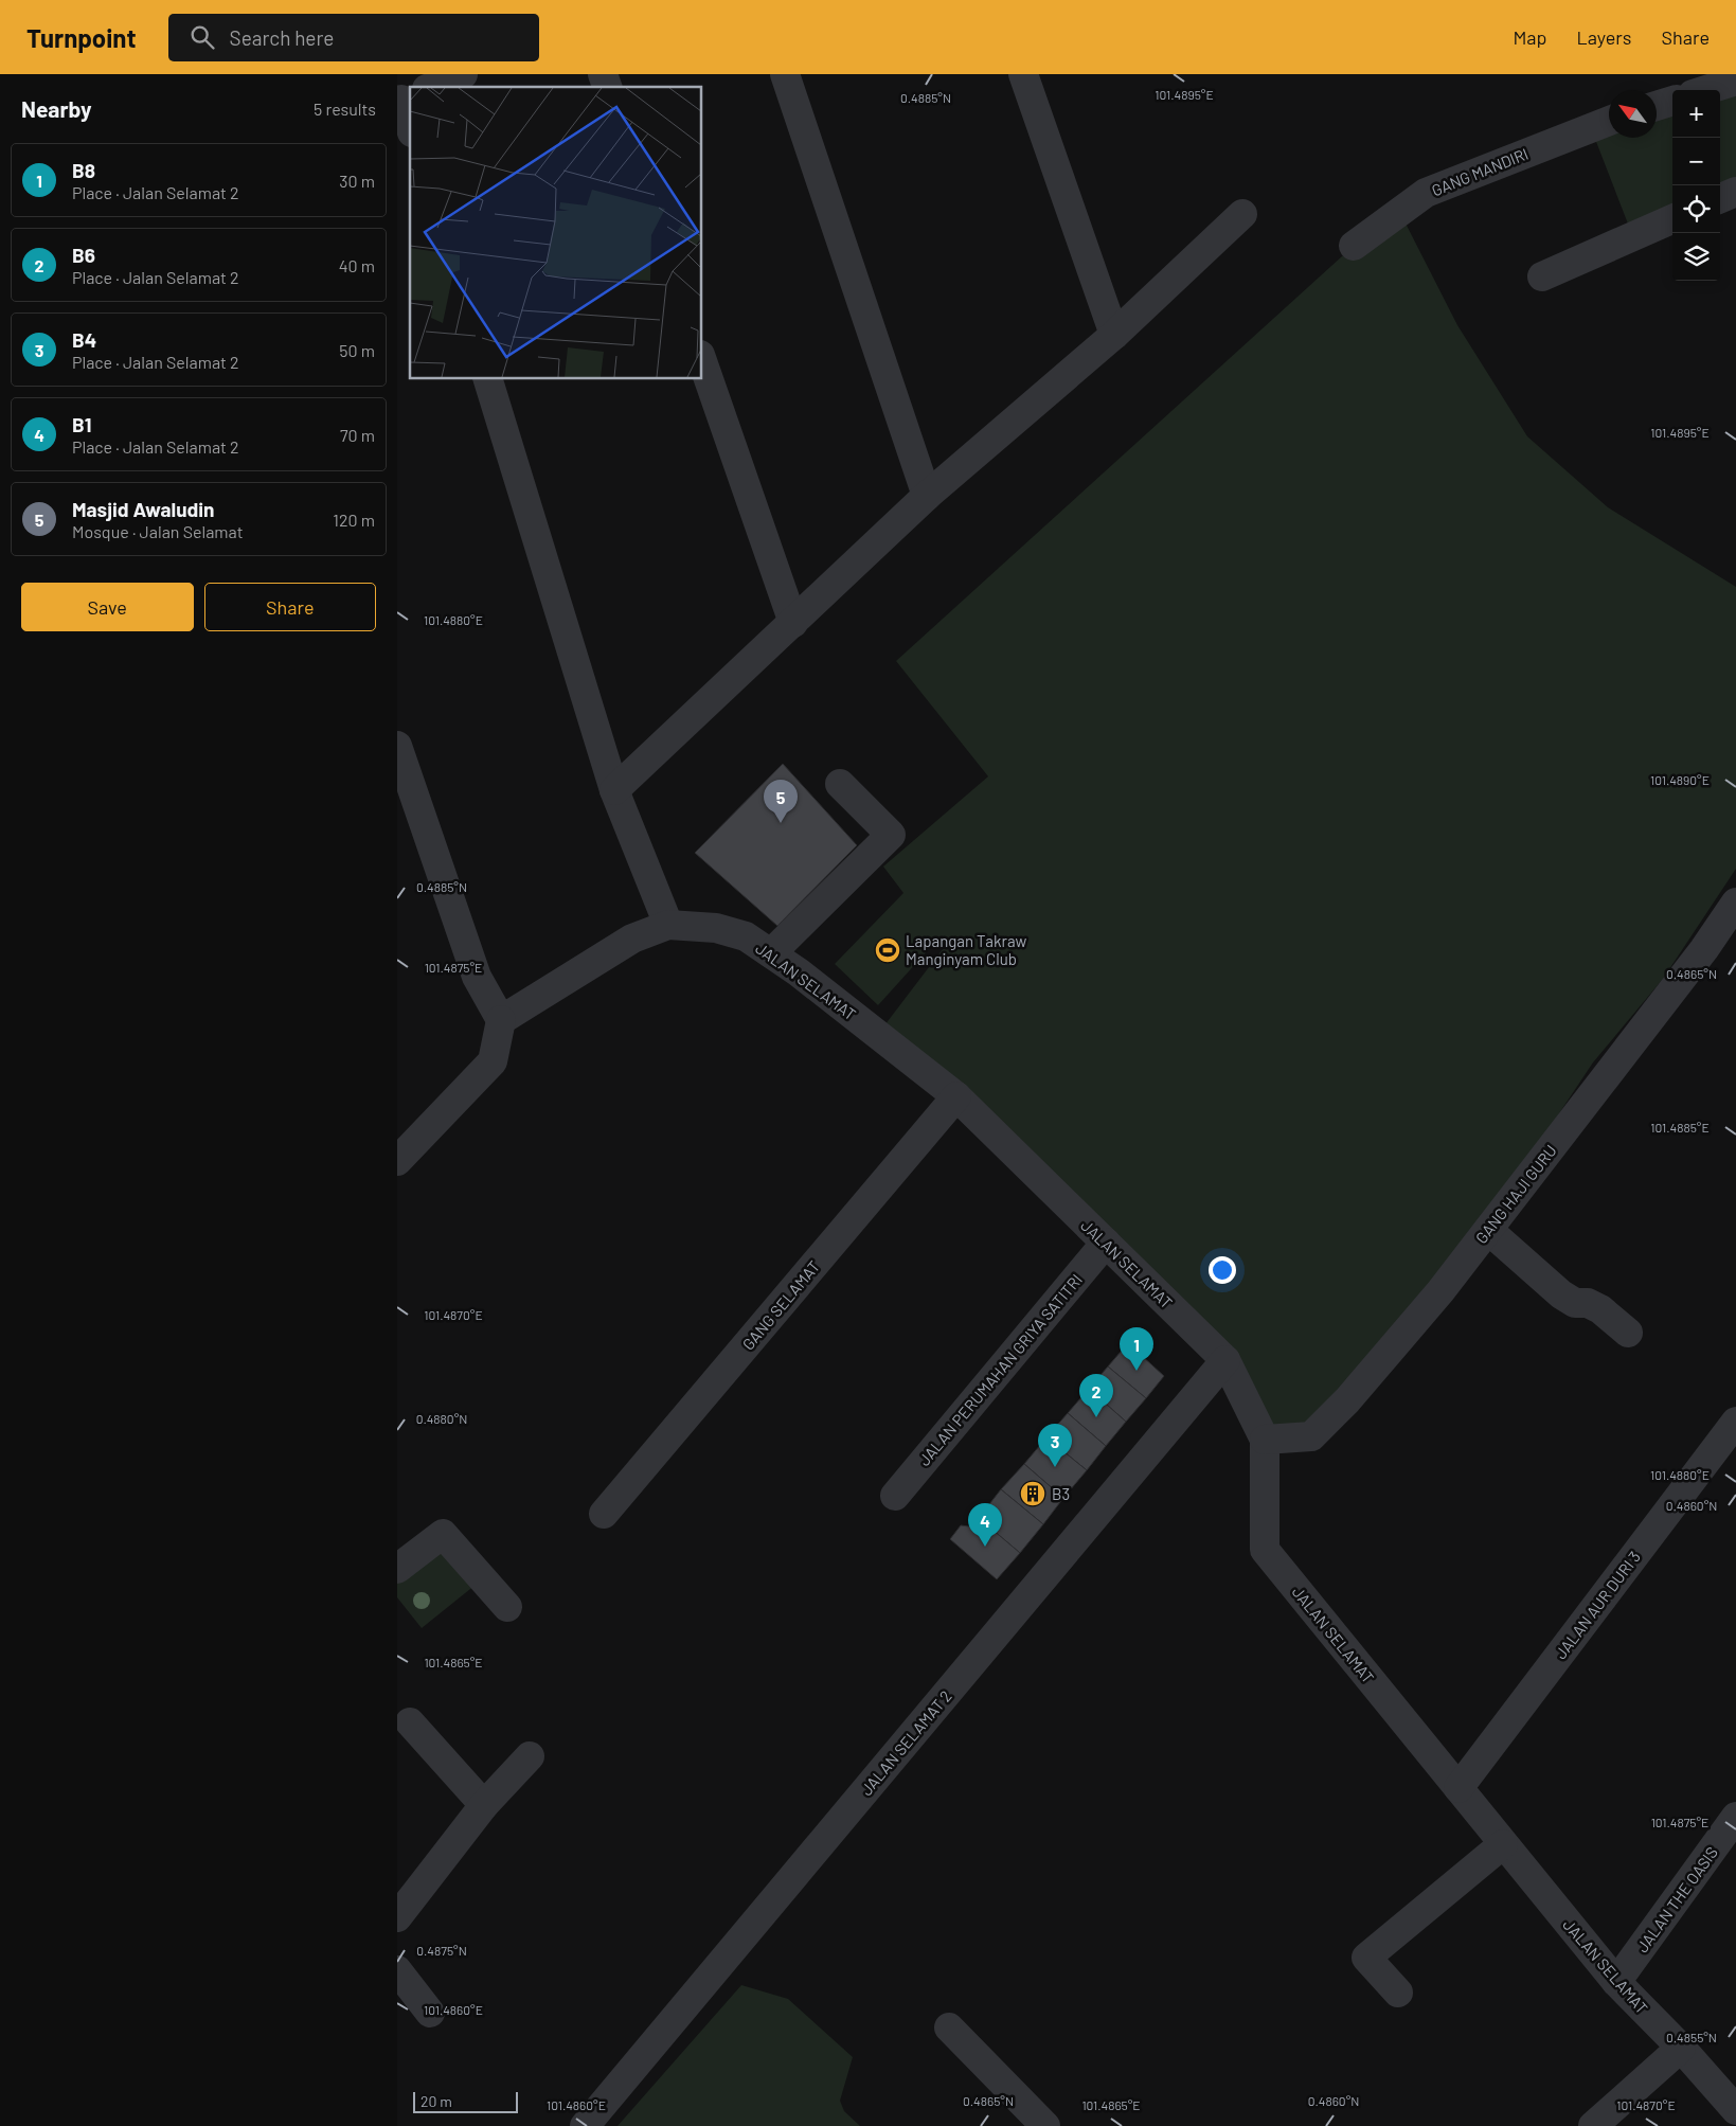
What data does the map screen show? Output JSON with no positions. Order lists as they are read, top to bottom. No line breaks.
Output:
{"streets":{"street":["GANG MANDIRI","JALAN SELAMAT","GANG HAJI GURU","GANG SELAMAT","JALAN PERUMAHAN GRIYA SATITRI","JALAN AUR DURI 3","JALAN SELAMAT 2","JALAN THE OASIS"]},"crossings":[["JALAN SELAMAT","GANG HAJI GURU"],["JALAN SELAMAT","GANG SELAMAT"],["JALAN SELAMAT","JALAN PERUMAHAN GRIYA SATITRI"],["JALAN SELAMAT","JALAN AUR DURI 3"],["JALAN SELAMAT","JALAN SELAMAT 2"],["JALAN SELAMAT","JALAN THE OASIS"]],"places":{"sports":["Lapangan Takraw Manginyam Club"],"building":["B3"]},"scale_bar":"20 m","north":"top left","page":{"header":"Turnpoint","search":"Search here","nav":["Map","Layers","Share"],"heading":["Nearby","5 results"],"map_buttons":["+","−"],"list":[{"mark":"1","name":"B8","note":"Place · Jalan Selamat 2","value":"30 m"},{"mark":"2","name":"B6","note":"Place · Jalan Selamat 2","value":"40 m"},{"mark":"3","name":"B4","note":"Place · Jalan Selamat 2","value":"50 m"},{"mark":"4","name":"B1","note":"Place · Jalan Selamat 2","value":"70 m"},{"mark":"5","name":"Masjid Awaludin","note":"Mosque · Jalan Selamat","value":"120 m"}],"buttons":["Save","Share"],"pins":["5","1","2","3","4"],"scale":"20 m"},"coordinates":["101.4895°E","0.4885°N","101.4880°E","101.4890°E","101.4875°E","0.4865°N","101.4885°E","101.4870°E","0.4880°N","0.4860°N","101.4865°E","0.4875°N","101.4860°E","0.4855°N"]}
